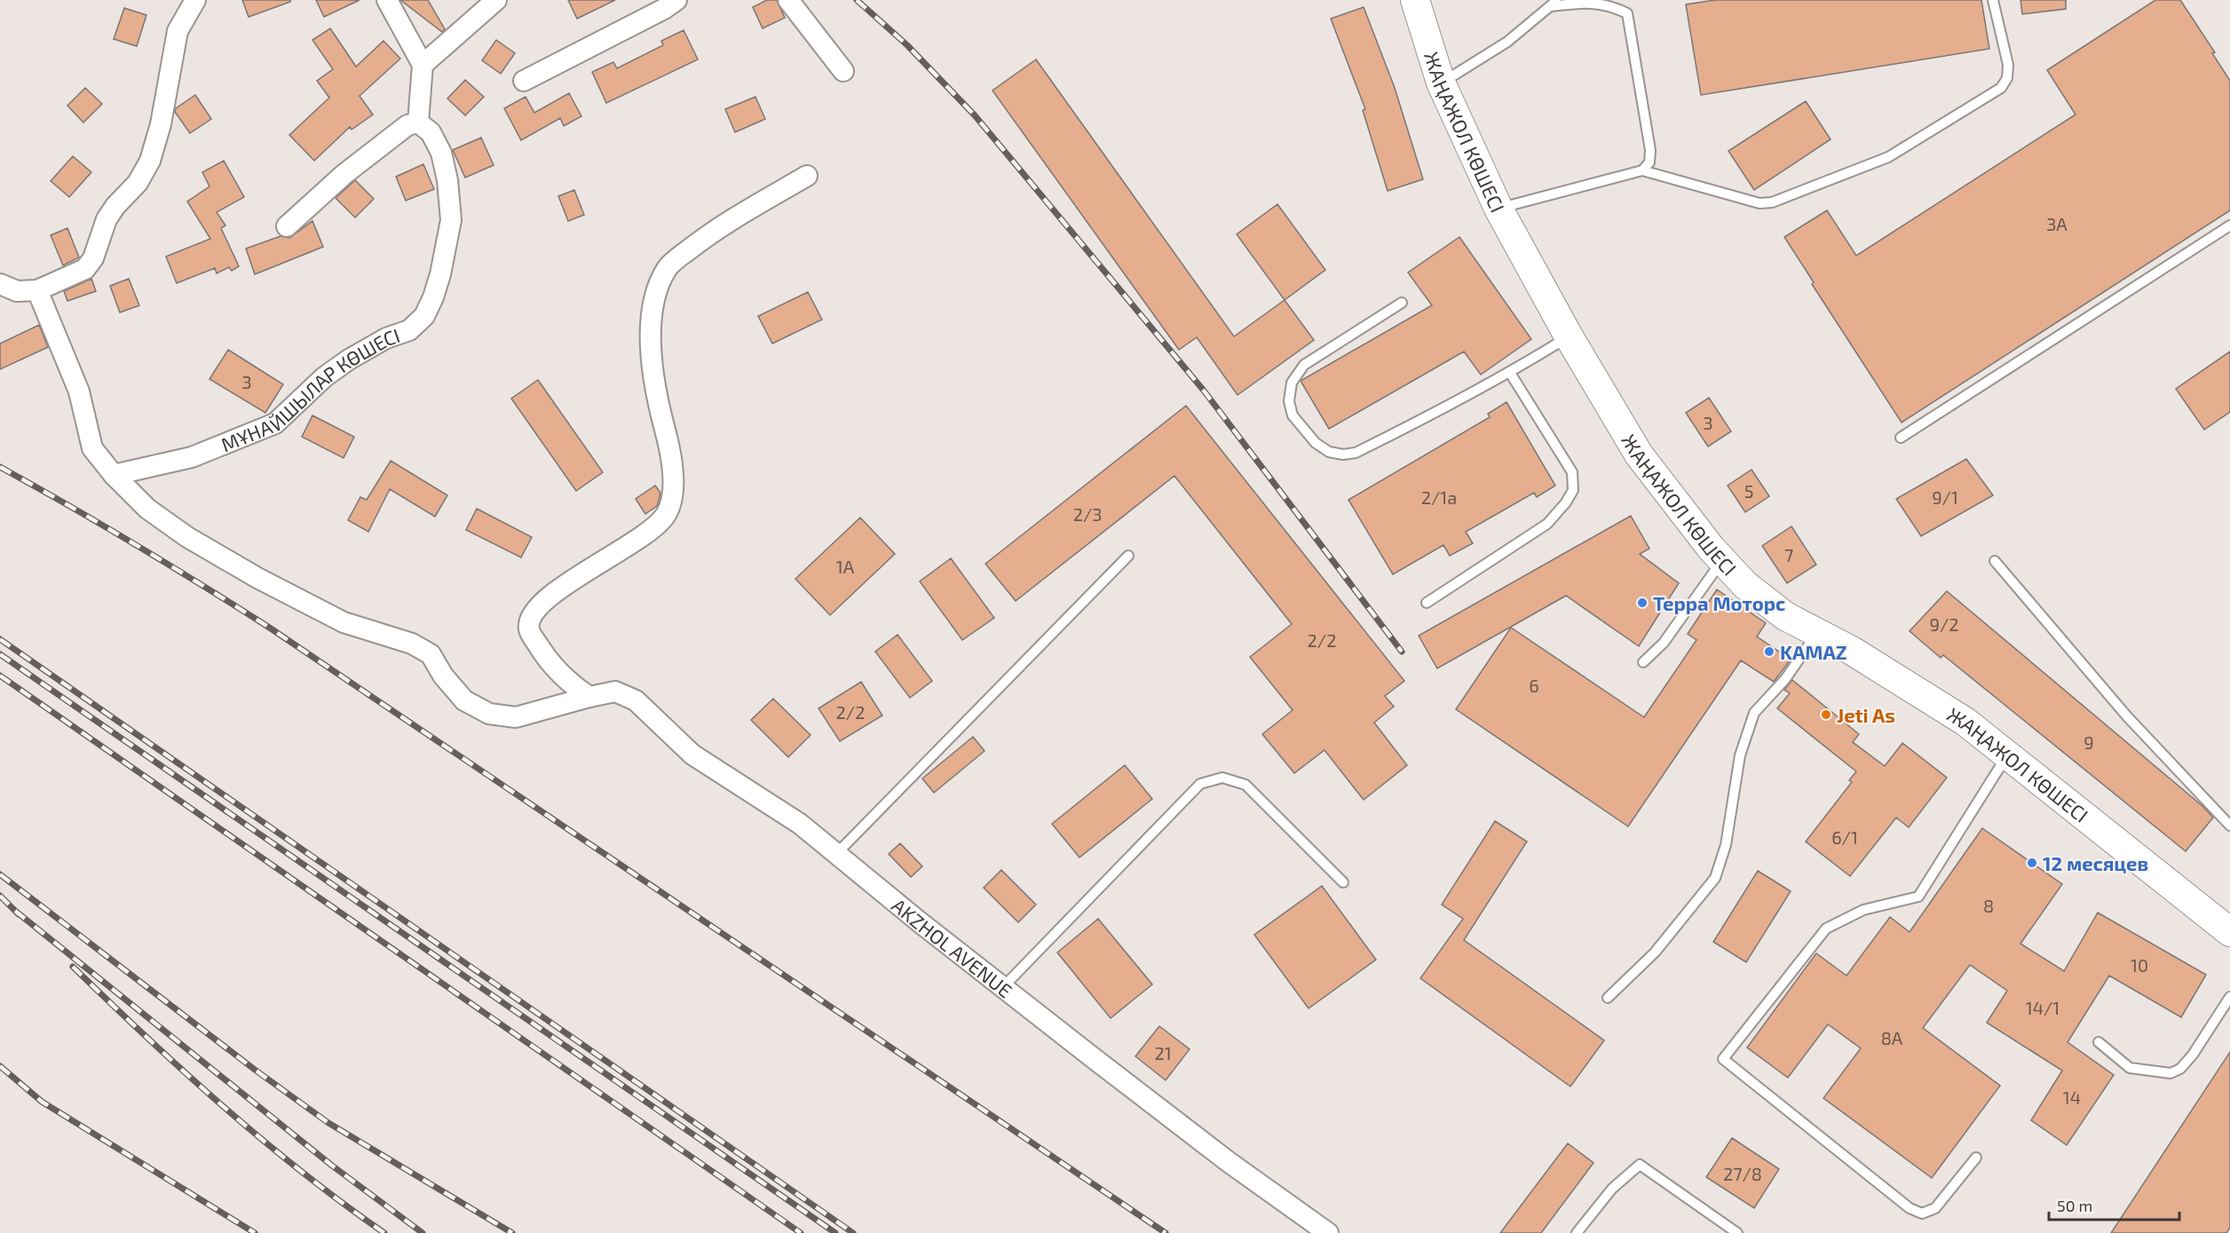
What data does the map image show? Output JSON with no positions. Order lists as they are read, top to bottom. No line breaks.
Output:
{"streets":{"main road":["ЖАҢАЖОЛ КӨШЕСІ"],"street":["МҰНАЙШЫЛАР КӨШЕСІ","AKZHOL AVENUE"]},"crossings":[["МҰНАЙШЫЛАР КӨШЕСІ","AKZHOL AVENUE"]],"places":["Терра Моторс","KAMAZ","Jeti As","12 месяцев"],"house_numbers":["3А","3","3","5","2/1а","9/1","2/3","7","1А","9/2","2/2","6","2/2","9","6/1","8","10","14/1","8А","21","14","27/8"],"scale_bar":"50 m"}
